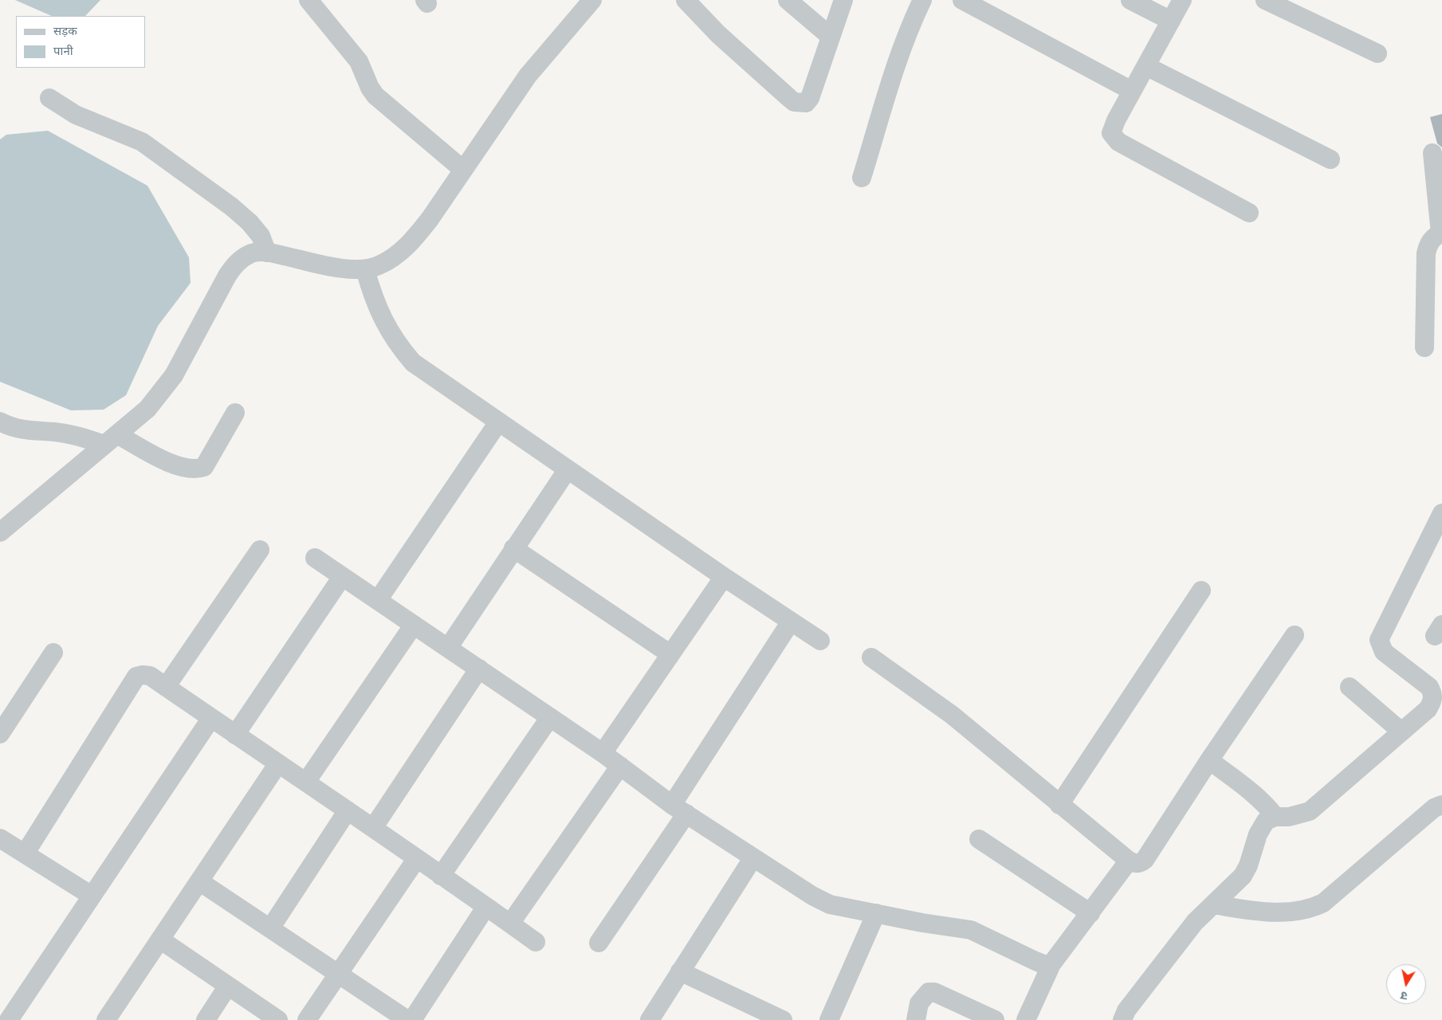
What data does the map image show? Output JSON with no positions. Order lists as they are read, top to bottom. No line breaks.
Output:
{"legend":["सड़क","पानी"],"north":"bottom"}
